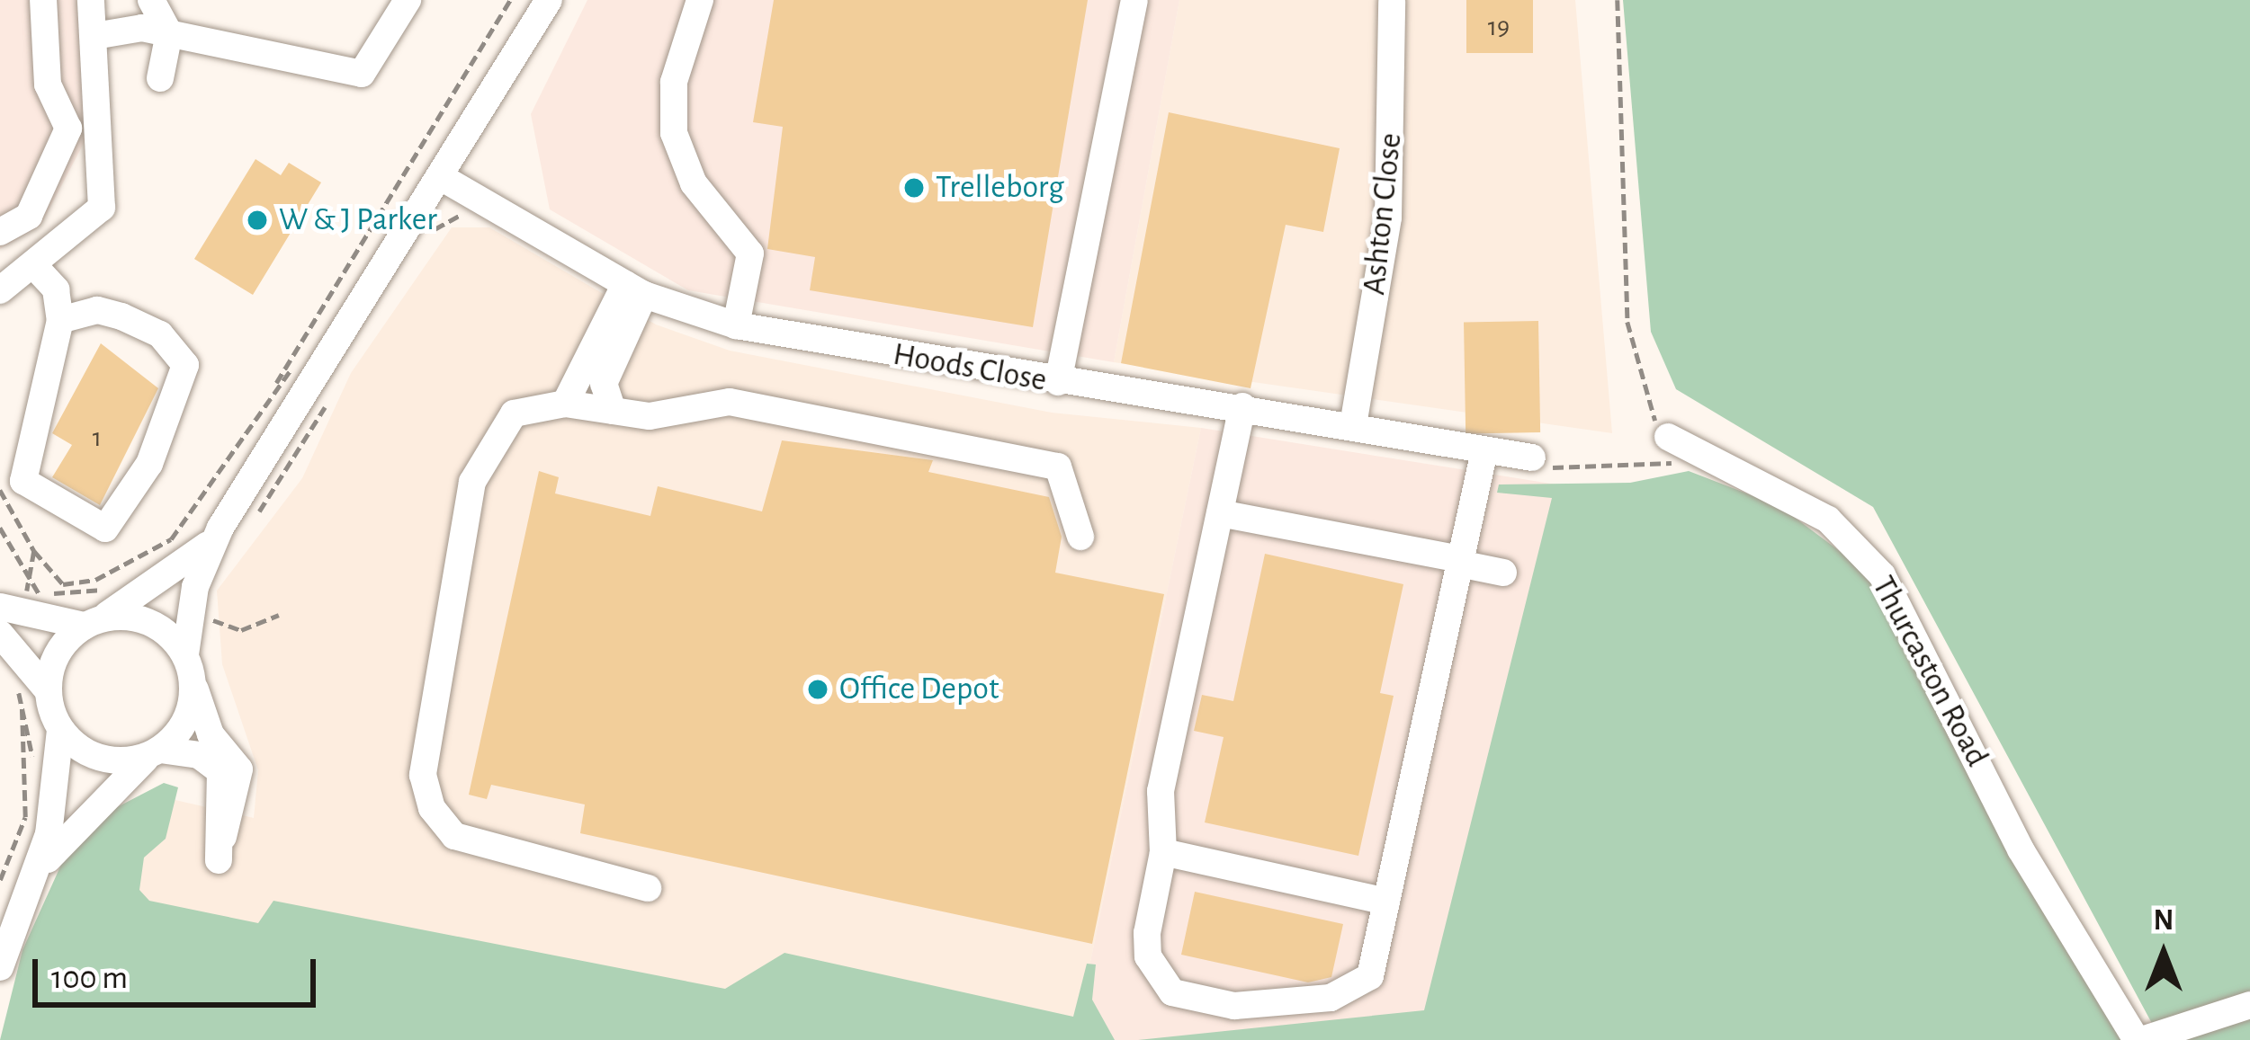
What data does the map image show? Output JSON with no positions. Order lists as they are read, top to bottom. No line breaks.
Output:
{"streets":{"street":["Ashton Close","Hoods Close","Thurcaston Road"]},"crossings":[["Ashton Close","Hoods Close"]],"places":["Trelleborg","W & J Parker","Office Depot"],"house_numbers":["19","1"],"scale_bar":"100 m","north":"top"}
